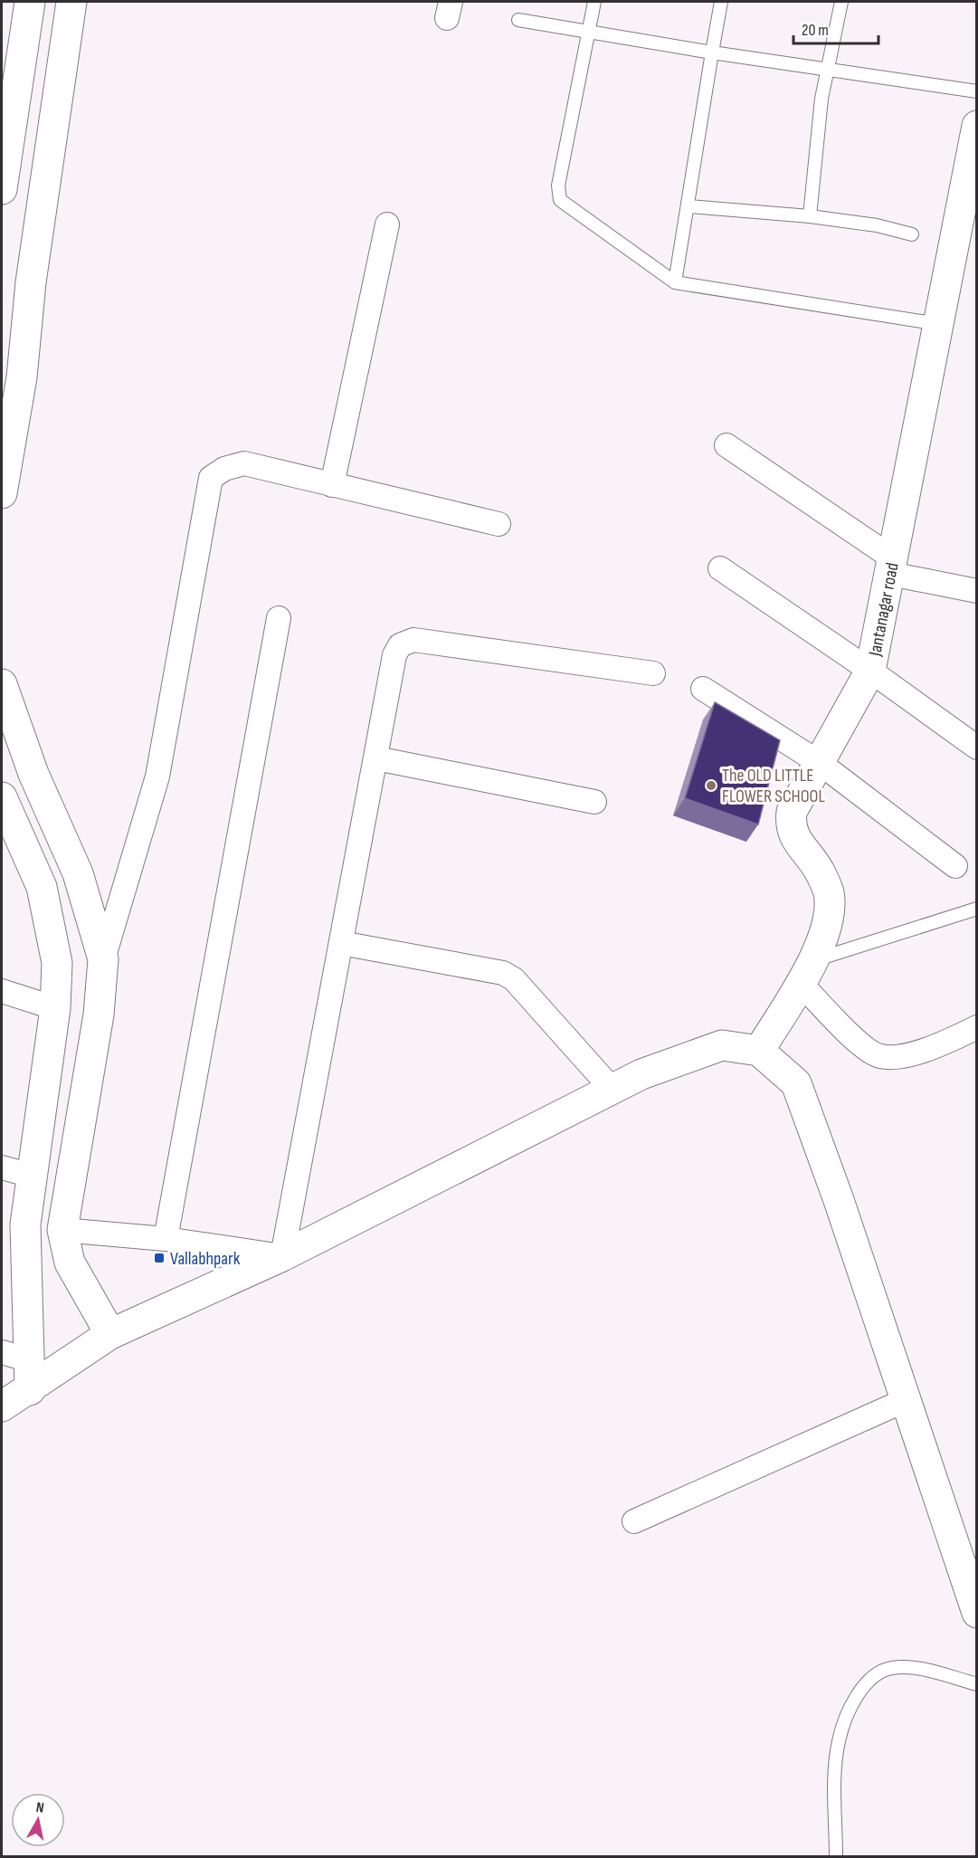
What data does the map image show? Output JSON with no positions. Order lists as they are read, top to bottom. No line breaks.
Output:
{"streets":{"street":["Jantanagar road"]},"places":{"other":["The OLD LITTLE FLOWER SCHOOL"],"transit":["Vallabhpark"]},"scale_bar":"20 m","north":"top"}
